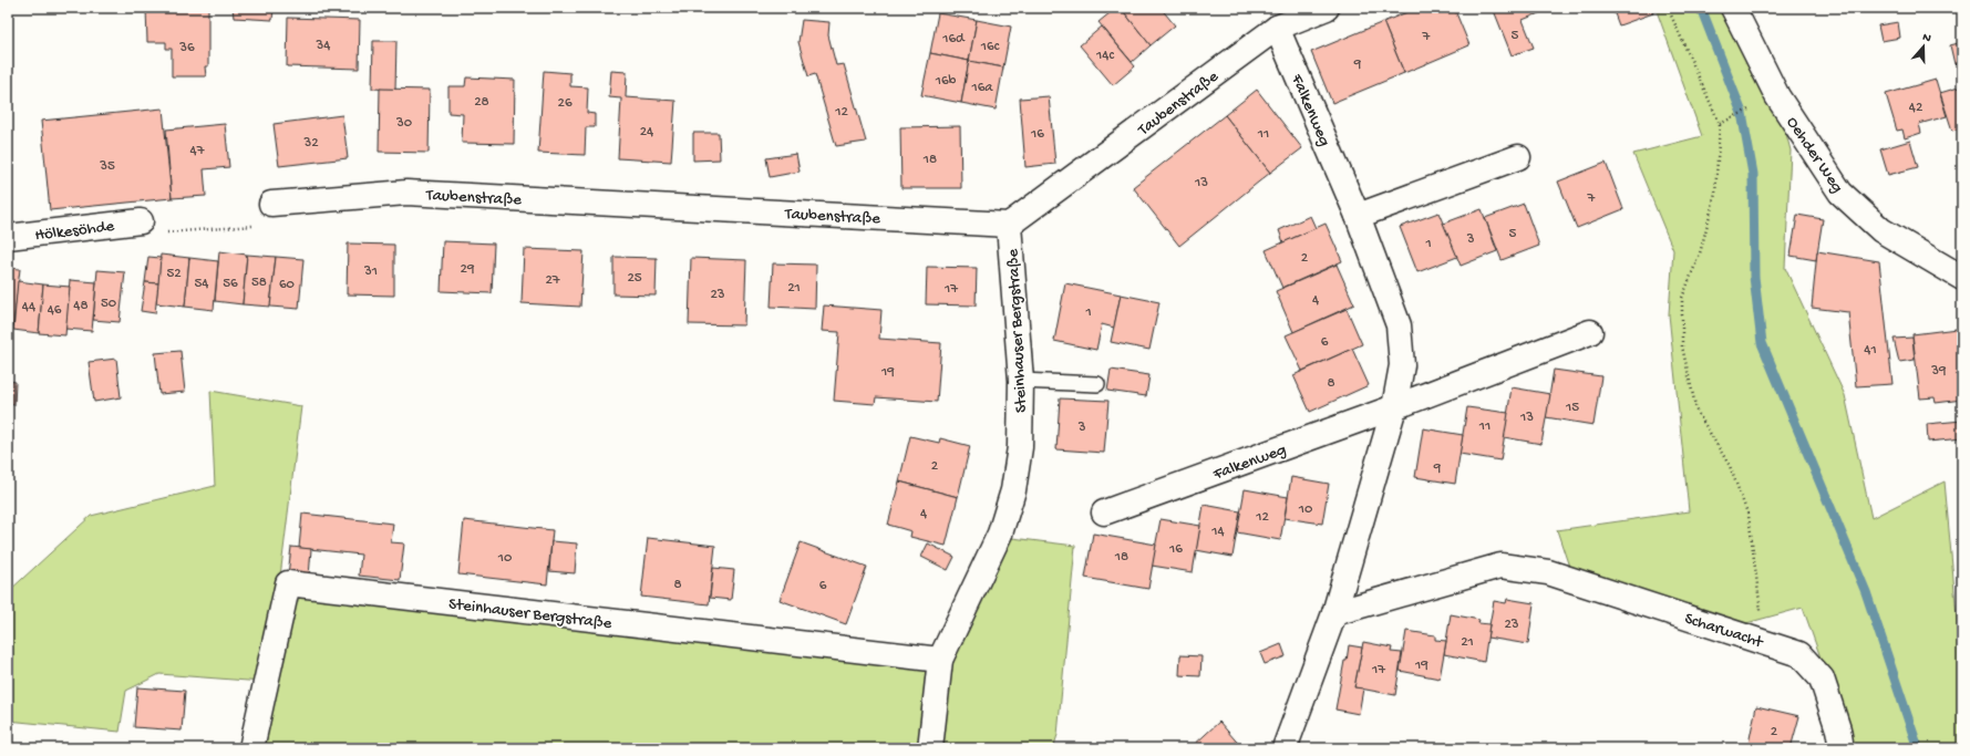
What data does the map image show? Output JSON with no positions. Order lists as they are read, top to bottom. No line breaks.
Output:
{"streets":{"street":["Taubenstraße","Falkenweg","Oehder Weg","Hölkesöhde","Steinhauser Bergstraße","Scharwacht"]},"crossings":[["Taubenstraße","Falkenweg"],["Taubenstraße","Steinhauser Bergstraße"],["Falkenweg","Scharwacht"]],"house_numbers":["5","7","16d","34","16c","36","14c","9","16b","16a","28","26","42","12","30","24","16","11","32","47","18","35","13","7","5","3","1","2","29","31","52","25","27","58","54","56","60","21","17","23","4","50","48","44","46","1","6","41","39","19","8","15","13","11","3","2","9","10","4","12","14","16","18","10","8","6","23","21","19","17","2"],"north":"top"}
